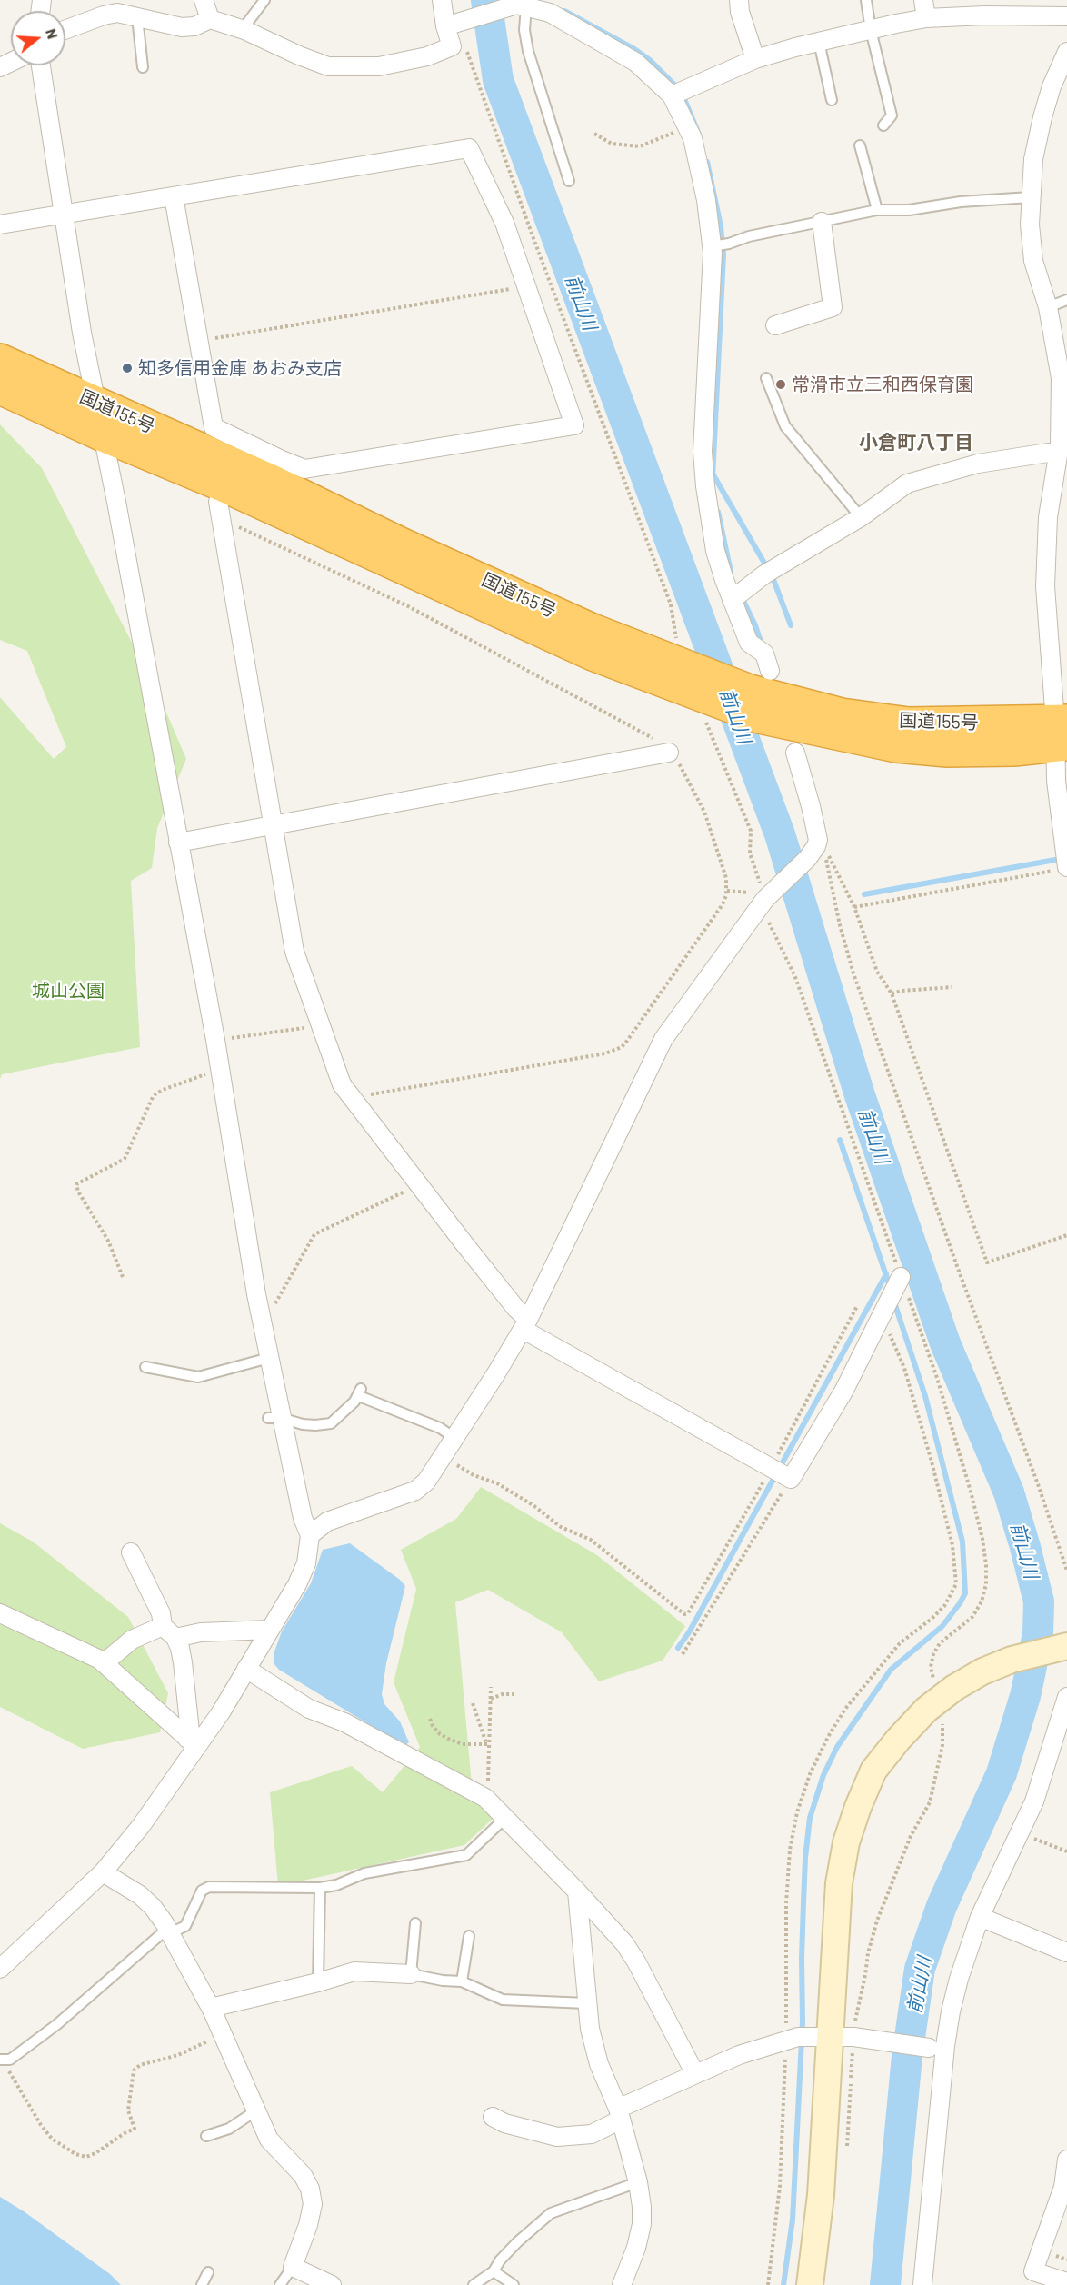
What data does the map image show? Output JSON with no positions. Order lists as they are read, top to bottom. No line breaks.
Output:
{"streets":{"highway":["国道155号"]},"districts":["小倉町八丁目"],"water":["前山川"],"parks":["城山公園"],"places":["知多信用金庫 あおみ支店","常滑市立三和西保育園"],"north":"right"}
